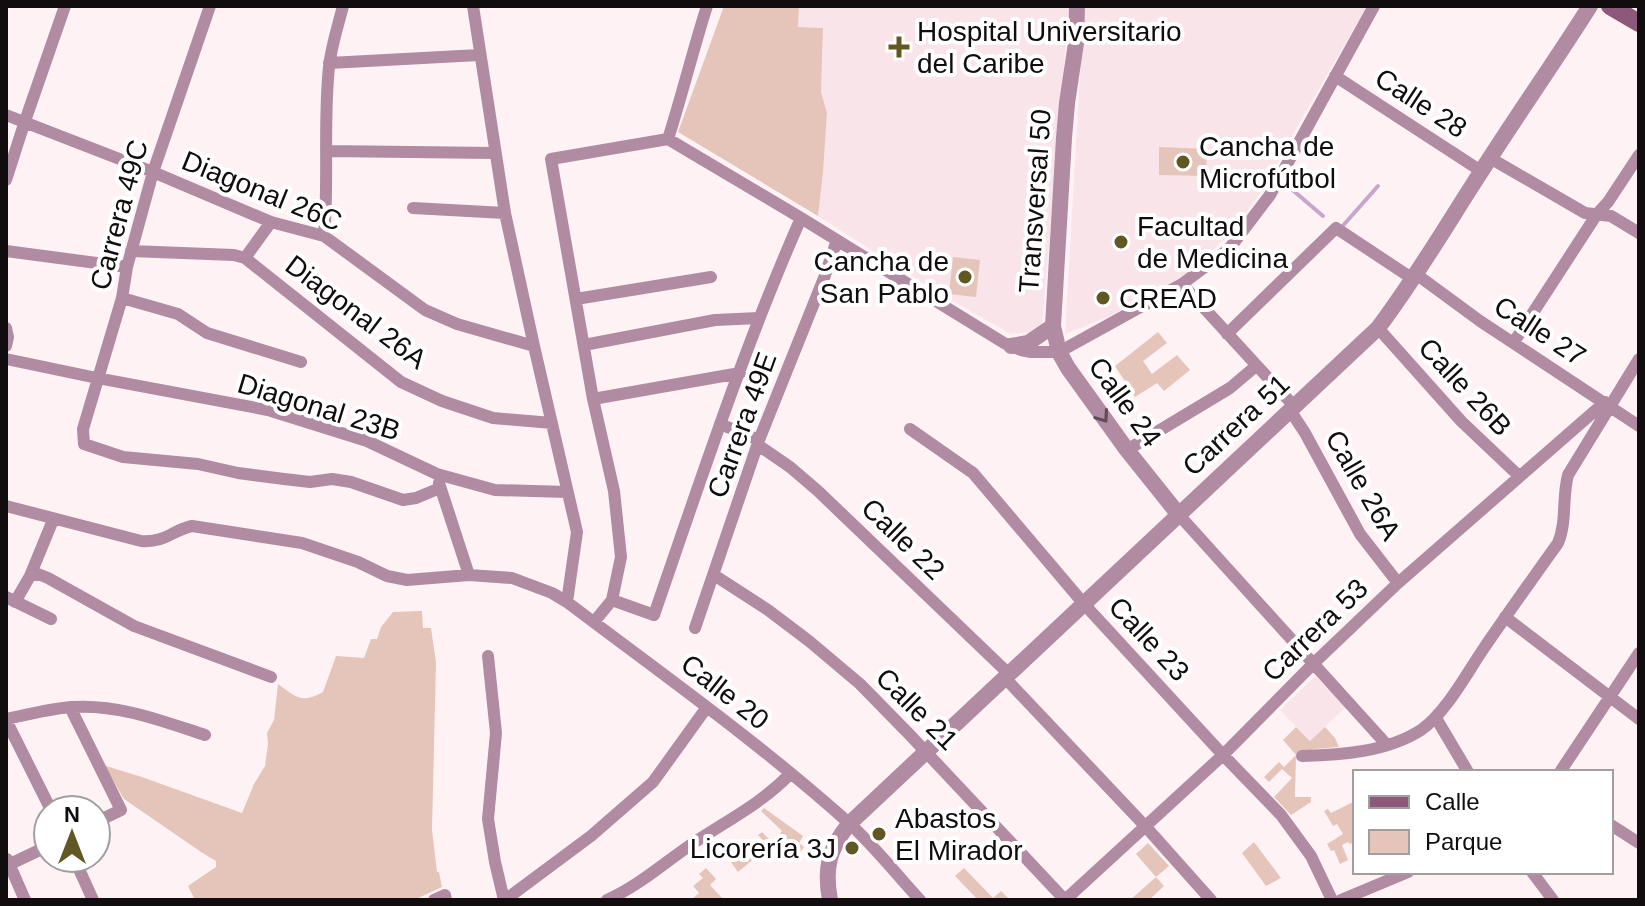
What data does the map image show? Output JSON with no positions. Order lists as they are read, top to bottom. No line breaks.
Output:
{"streets":{"street":["Calle 28","Diagonal 26C","Transversal 50","Carrera 49C","Diagonal 26A","Calle 27","Calle 26B","Calle 24","Diagonal 23B","Carrera 49E","Carrera 51","Calle 26A","Calle 22","Carrera 53","Calle 23","Calle 20","Calle 21"]},"crossings":[["Calle 28","Carrera 51"],["Diagonal 26C","Carrera 49C"],["Transversal 50","Calle 24"],["Carrera 49C","Diagonal 26A"],["Carrera 49C","Diagonal 23B"],["Calle 27","Carrera 51"],["Calle 27","Calle 26A"],["Calle 27","Carrera 53"],["Calle 26B","Carrera 51"],["Calle 26B","Carrera 53"],["Calle 24","Carrera 49E"],["Calle 24","Carrera 51"],["Calle 24","Carrera 53"],["Carrera 49E","Calle 22"],["Carrera 49E","Calle 21"],["Carrera 51","Calle 26A"],["Carrera 51","Calle 22"],["Carrera 51","Calle 23"],["Carrera 51","Calle 20"],["Carrera 51","Calle 21"],["Calle 26A","Carrera 53"],["Calle 22","Carrera 53"],["Carrera 53","Calle 23"],["Carrera 53","Calle 21"]],"places":{"health":["Hospital Universitario del Caribe"],"other":["Cancha de Microfútbol","Facultad de Medicina","Cancha de San Pablo","CREAD","Abastos El Mirador","Licorería 3J"]},"legend":["Calle","Parque"],"north":"top"}
